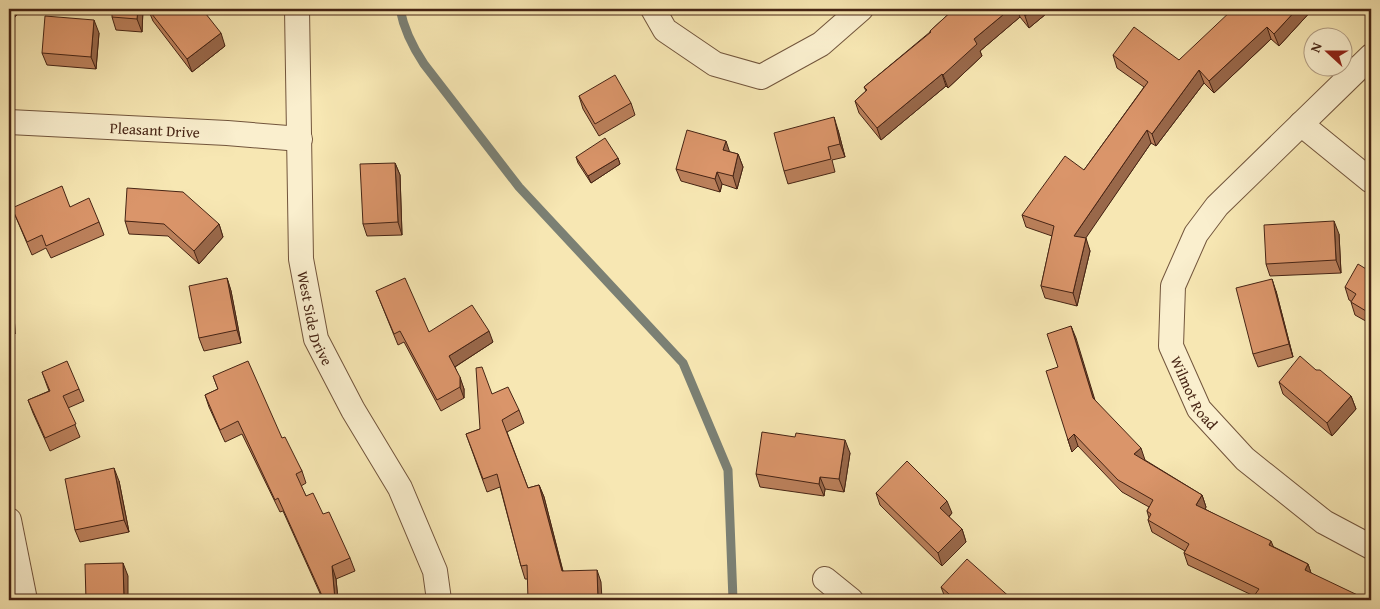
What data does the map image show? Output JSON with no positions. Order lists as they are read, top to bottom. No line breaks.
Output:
{"streets":{"street":["Pleasant Drive","West Side Drive","Wilmot Road"]},"crossings":[["Pleasant Drive","West Side Drive"]],"north":"left"}
